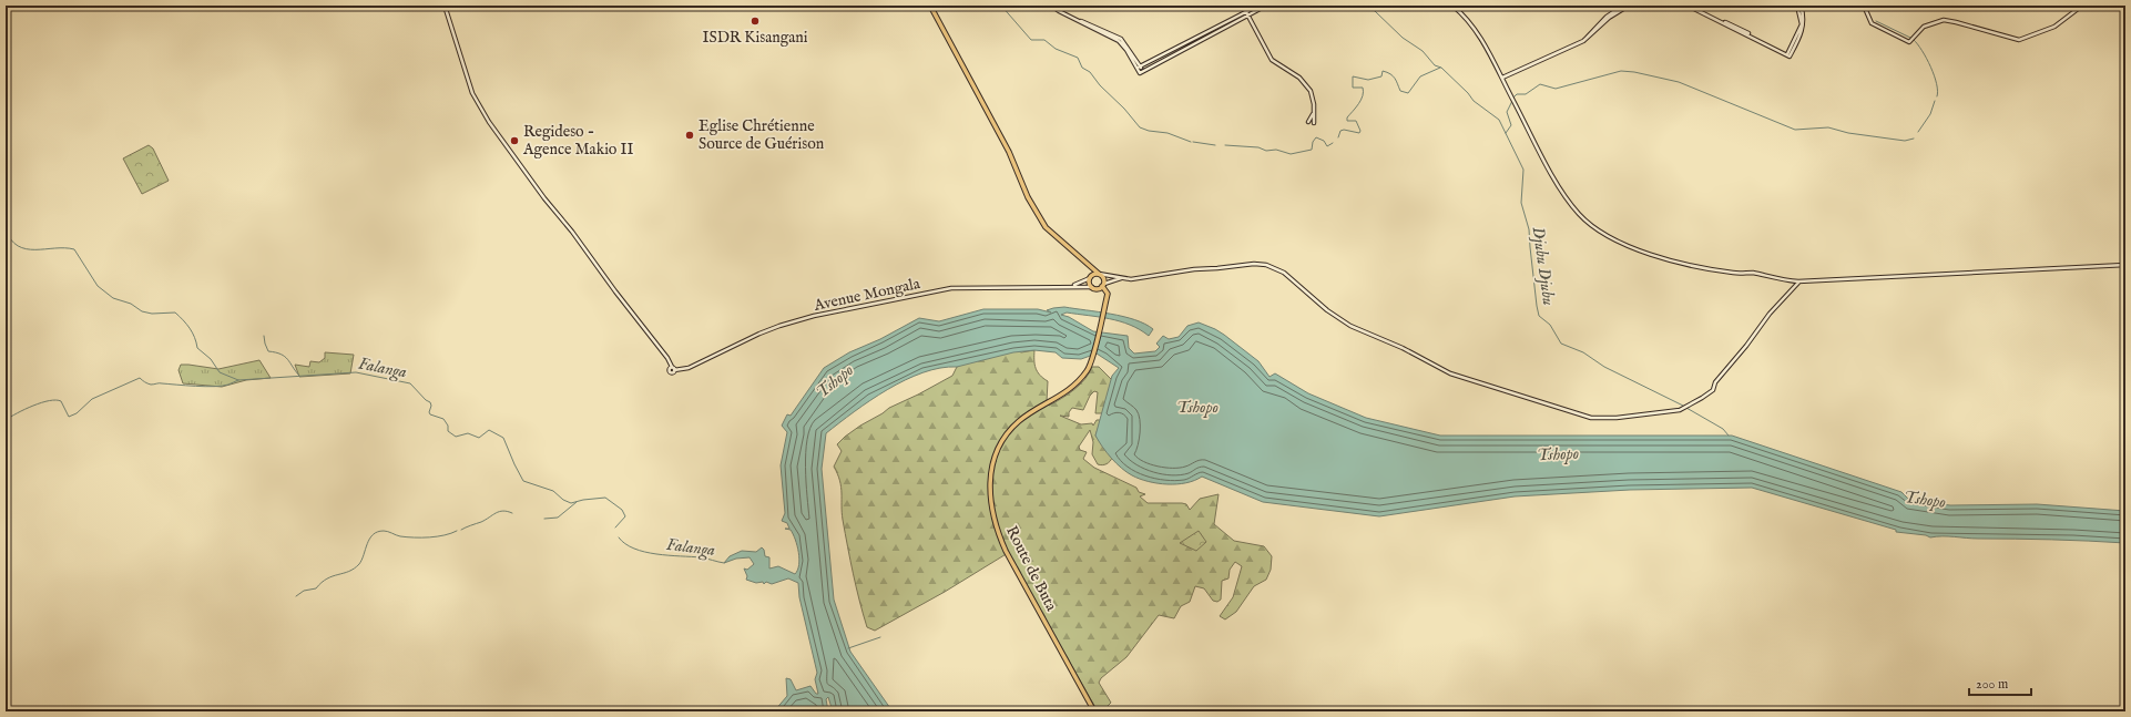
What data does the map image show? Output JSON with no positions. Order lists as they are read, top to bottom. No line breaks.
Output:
{"streets":{"highway":["Route de Buta"],"street":["Avenue Mongala"]},"crossings":[["Avenue Mongala","Route de Buta"]],"water":["Djubu Djubu","Falanga","Tshopo"],"places":["ISDR Kisangani","Eglise Chrétienne Source de Guérison","Regideso - Agence Makio II"],"scale_bar":"200 m"}
